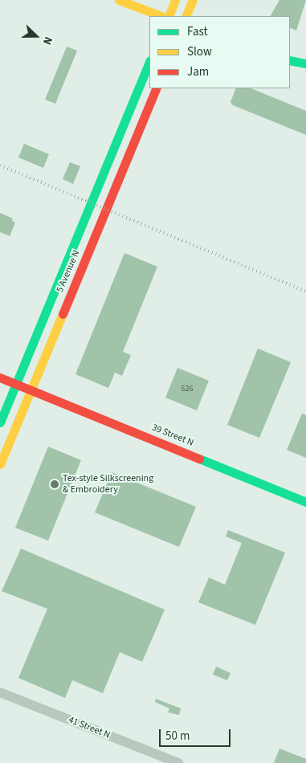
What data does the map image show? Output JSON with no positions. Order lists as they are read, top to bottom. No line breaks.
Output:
{"streets":{"main road":["5 Avenue N","39 Street N"],"street":["41 Street N"]},"crossings":[["5 Avenue N","39 Street N"]],"places":["Tex-style Silkscreening & Embroidery"],"house_numbers":["526"],"legend":["Fast","Slow","Jam"],"scale_bar":"50 m","north":"right"}
